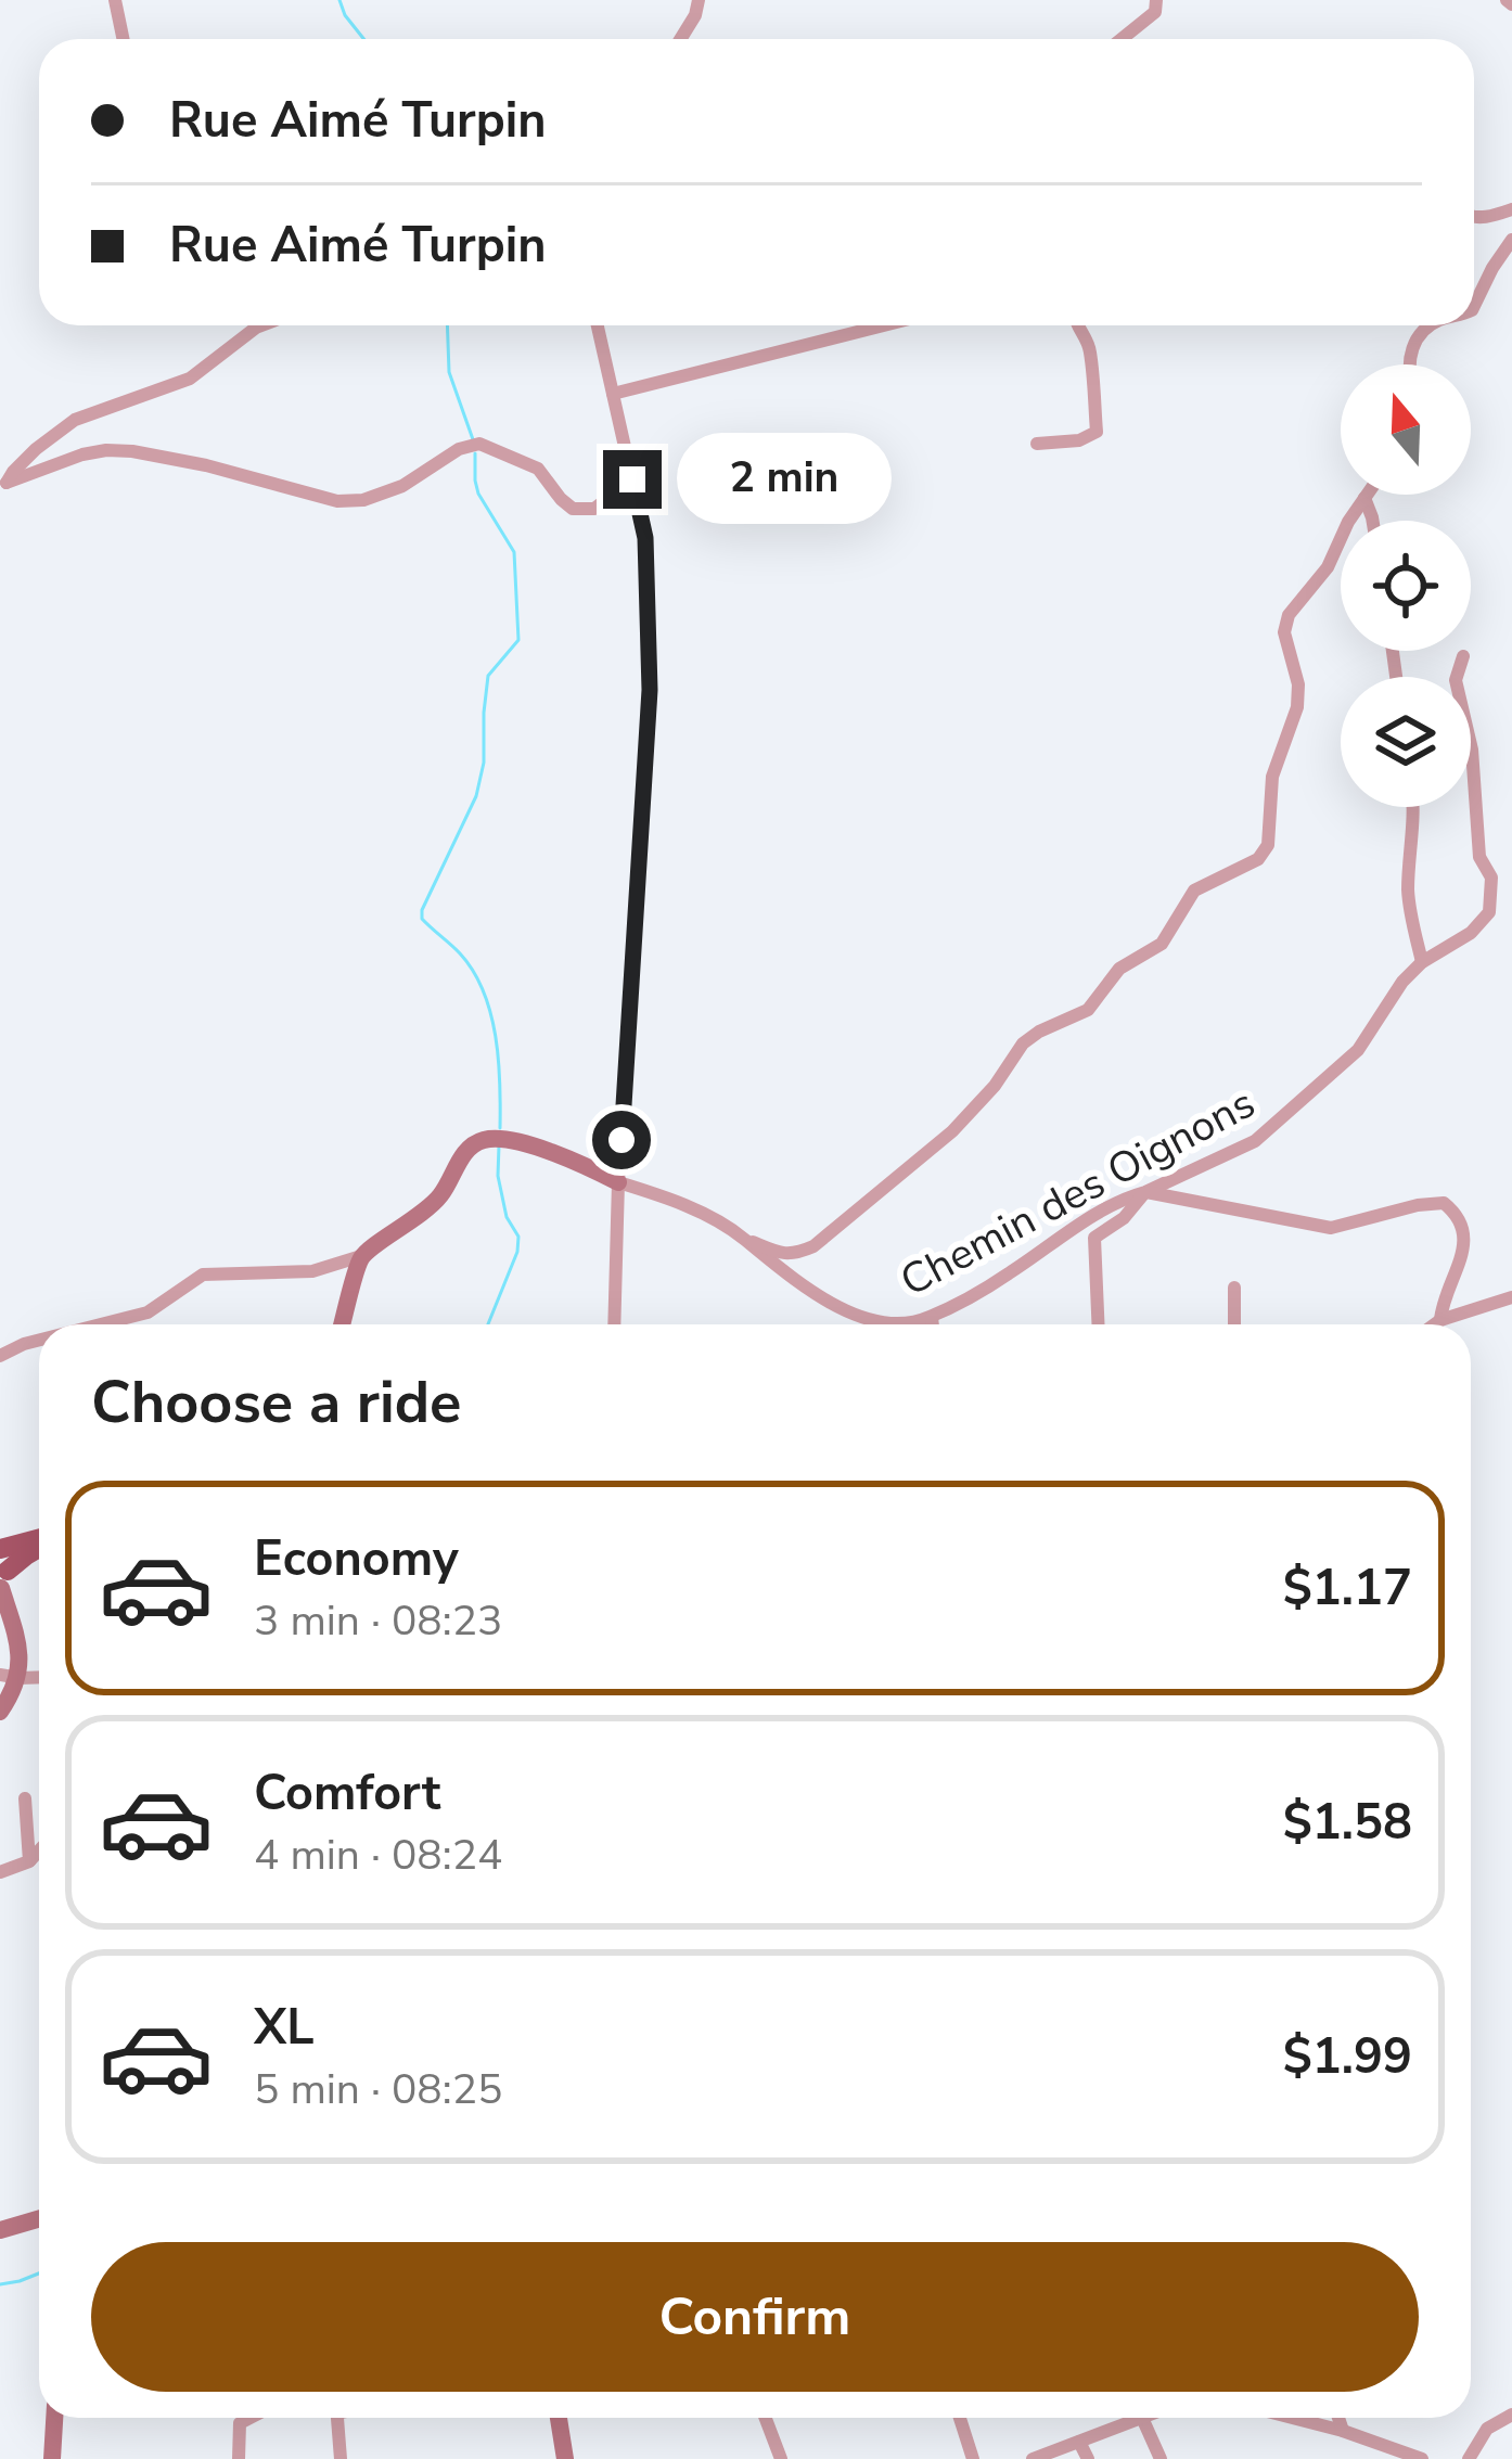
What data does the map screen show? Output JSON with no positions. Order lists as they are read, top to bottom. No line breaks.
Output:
{"streets":{"street":["Chemin des Oignons"]},"north":"top","page":{"banner":["Rue Aimé Turpin","Rue Aimé Turpin"],"bubble":"2 min","heading":"Choose a ride","list":[{"name":"Economy","note":"3 min · 08:23","value":"$1.17"},{"name":"Comfort","note":"4 min · 08:24","value":"$1.58"},{"name":"XL","note":"5 min · 08:25","value":"$1.99"}],"buttons":"Confirm"}}
